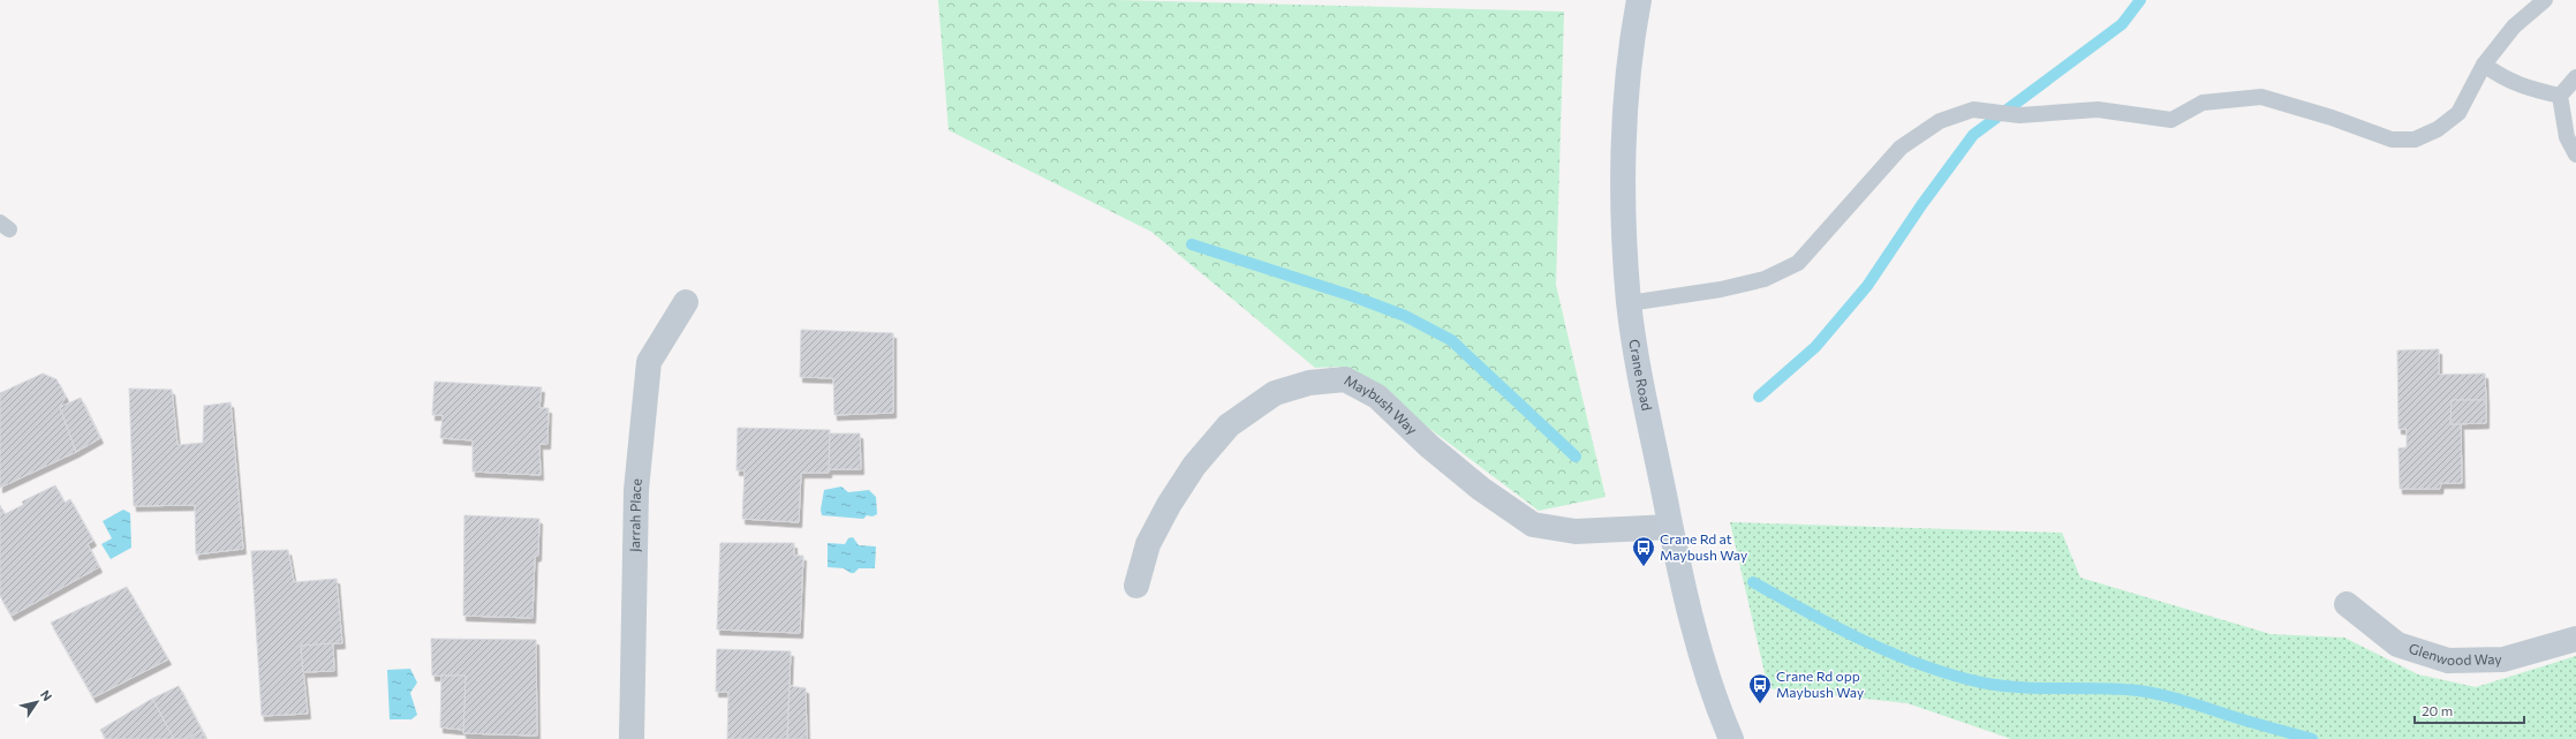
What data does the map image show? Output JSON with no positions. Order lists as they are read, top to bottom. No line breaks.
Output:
{"streets":{"street":["Crane Road","Maybush Way","Jarrah Place","Glenwood Way"]},"crossings":[["Crane Road","Maybush Way"]],"places":{"bus stop":["Crane Rd at Maybush Way","Crane Rd opp Maybush Way"]},"scale_bar":"20 m","north":"top right"}
